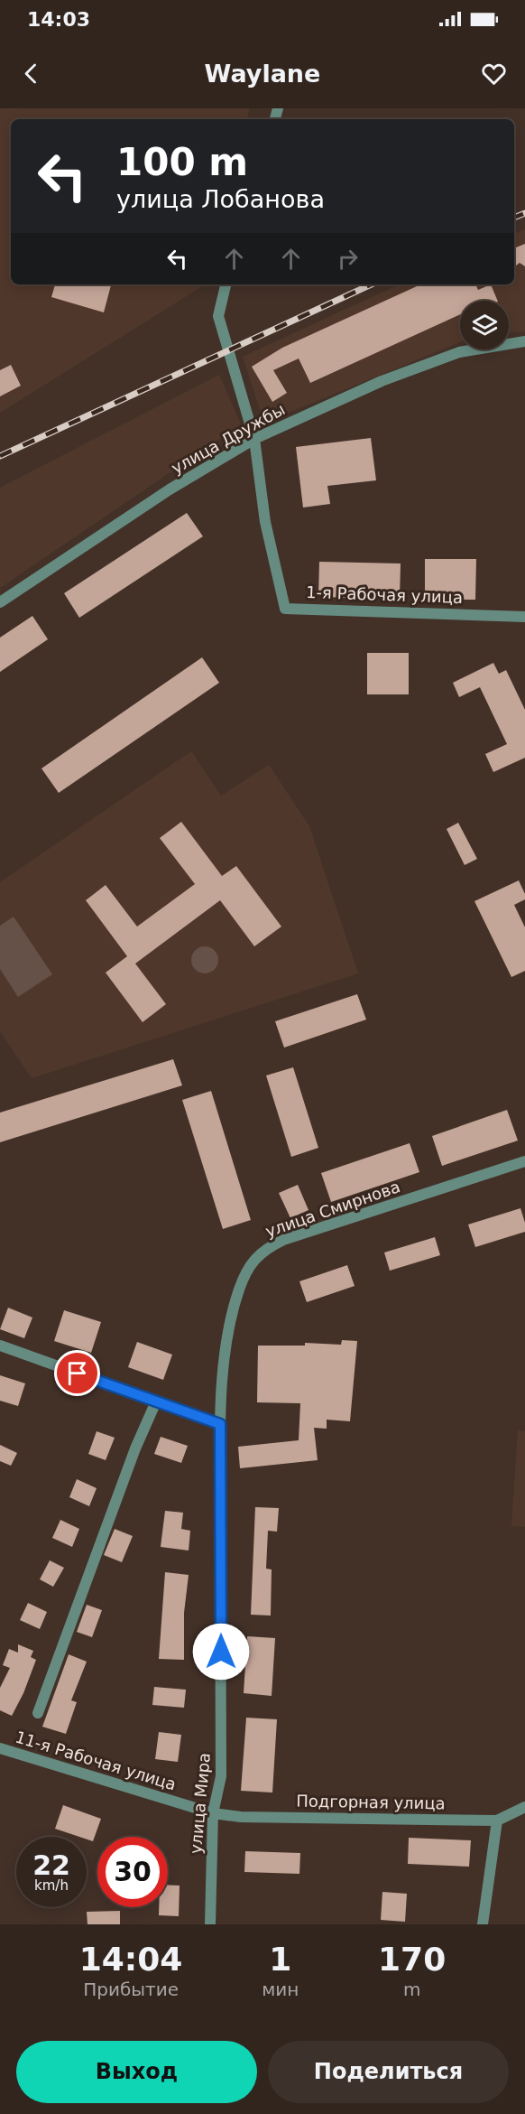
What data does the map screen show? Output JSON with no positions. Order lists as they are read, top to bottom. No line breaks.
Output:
{"streets":{"street":["улица Дружбы","1-я Рабочая улица","улица Смирнова","11-я Рабочая улица","Подгорная улица","улица Мира"]},"crossings":[["улица Дружбы","1-я Рабочая улица"],["улица Смирнова","улица Мира"],["11-я Рабочая улица","Подгорная улица"],["11-я Рабочая улица","улица Мира"],["Подгорная улица","улица Мира"]],"page":{"status":"14:03","header":"Waylane","turn":["100 m","улица Лобанова"],"speed":"22 km/h","limit":"30","eta":["14:04","Прибытие","1","мин","170","m"],"buttons":["Выход","Поделиться"]}}
